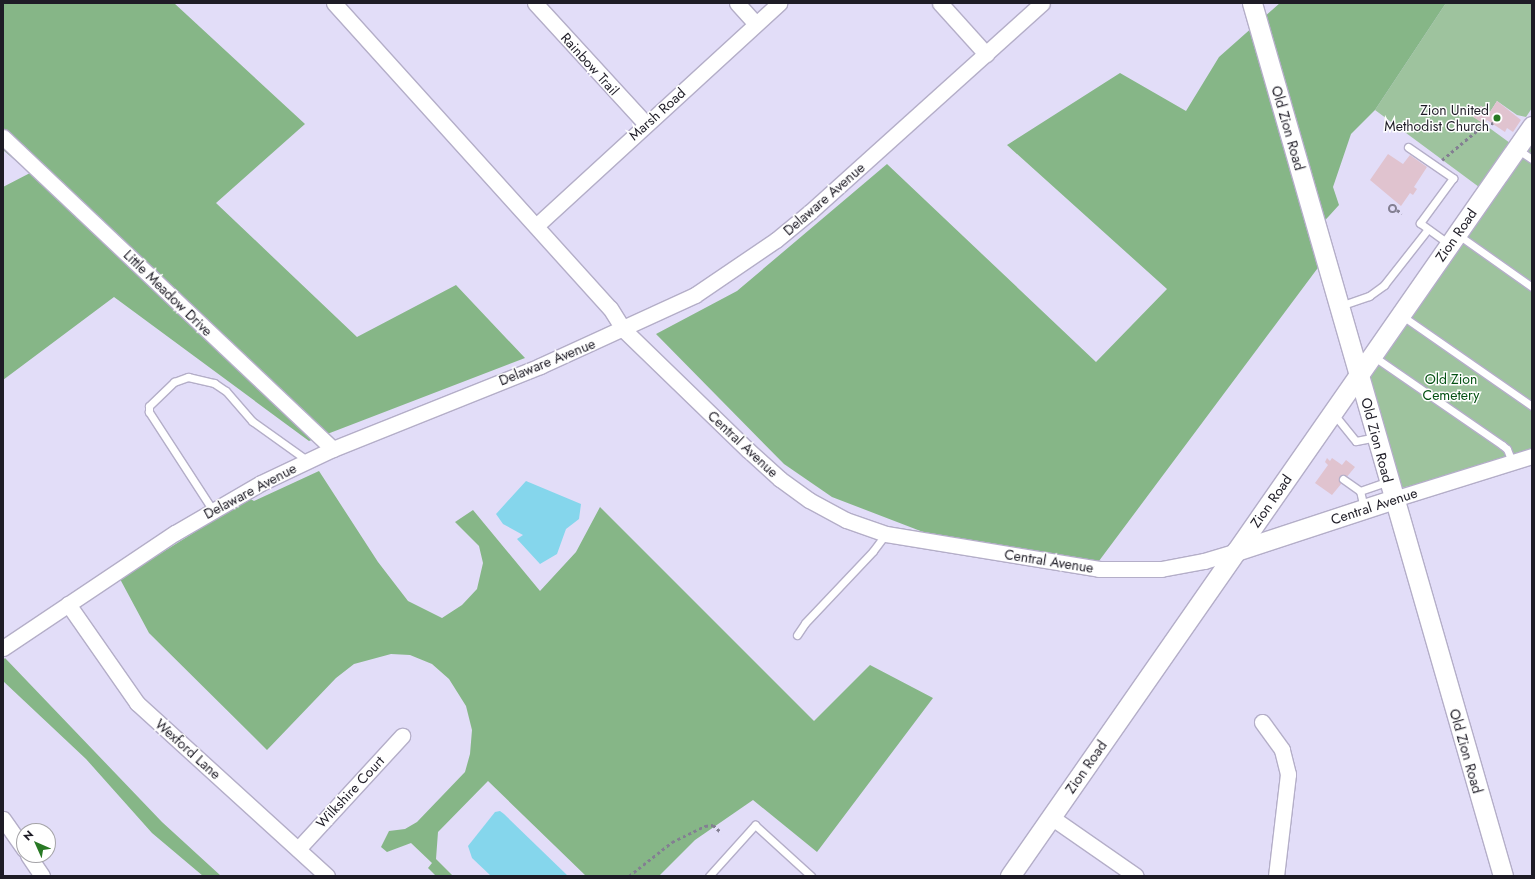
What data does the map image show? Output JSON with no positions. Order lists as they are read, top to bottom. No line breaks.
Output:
{"streets":{"street":["Rainbow Trail","Marsh Road","Old Zion Road","Delaware Avenue","Zion Road","Little Meadow Drive","Central Avenue","Wexford Lane","Wilkshire Court"]},"crossings":[["Rainbow Trail","Marsh Road"],["Old Zion Road","Zion Road"],["Old Zion Road","Central Avenue"],["Delaware Avenue","Little Meadow Drive"],["Delaware Avenue","Central Avenue"],["Delaware Avenue","Wexford Lane"],["Zion Road","Central Avenue"],["Wexford Lane","Wilkshire Court"]],"parks":["Old Zion Cemetery"],"places":["Zion United Methodist Church"],"north":"top left"}
